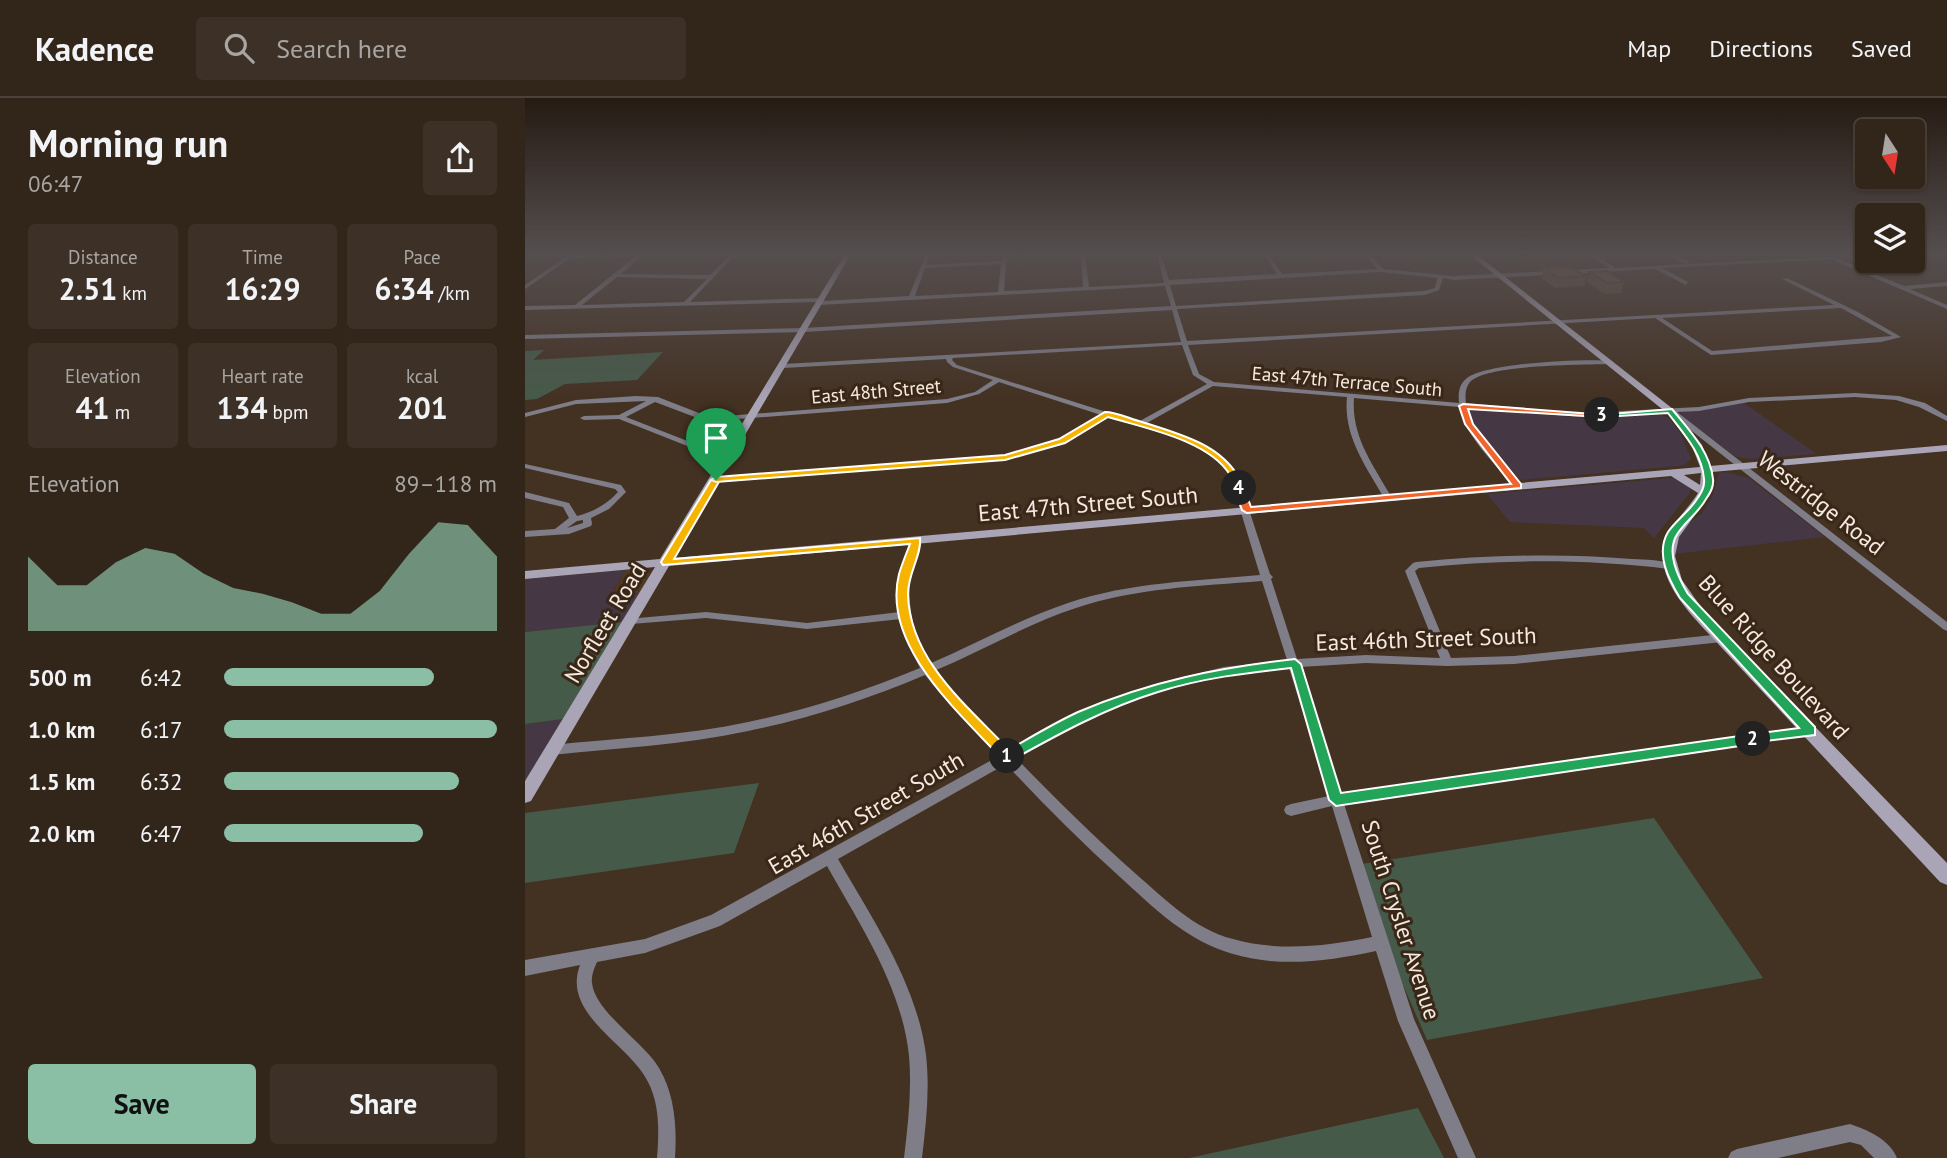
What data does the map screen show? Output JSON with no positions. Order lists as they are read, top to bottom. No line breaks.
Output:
{"streets":{"street":["East 47th Terrace South","East 48th Street","Westridge Road","East 47th Street South","Norfleet Road","East 46th Street South","Blue Ridge Boulevard","South Crysler Avenue"]},"crossings":[["East 47th Terrace South","Westridge Road"],["East 48th Street","Norfleet Road"],["East 48th Street","South Crysler Avenue"],["Westridge Road","East 47th Street South"],["East 47th Street South","Norfleet Road"],["East 47th Street South","South Crysler Avenue"],["East 46th Street South","Blue Ridge Boulevard"],["East 46th Street South","South Crysler Avenue"]],"north":"bottom","page":{"header":"Kadence","search":"Search here","nav":["Map","Directions","Saved"],"heading":["Morning run","06:47"],"stats":[["Distance","2.51 km"],["Time","16:29"],["Pace","6:34 /km"],["Elevation","41 m"],["Heart rate","134 bpm"],["kcal","201"]],"pins":["3","4","2","1"],"chart":["Elevation","89–118 m"],"list":[{"name":"500 m","note":"6:42"},{"name":"1.0 km","note":"6:17"},{"name":"1.5 km","note":"6:32"},{"name":"2.0 km","note":"6:47"}],"buttons":["Save","Share"]}}
